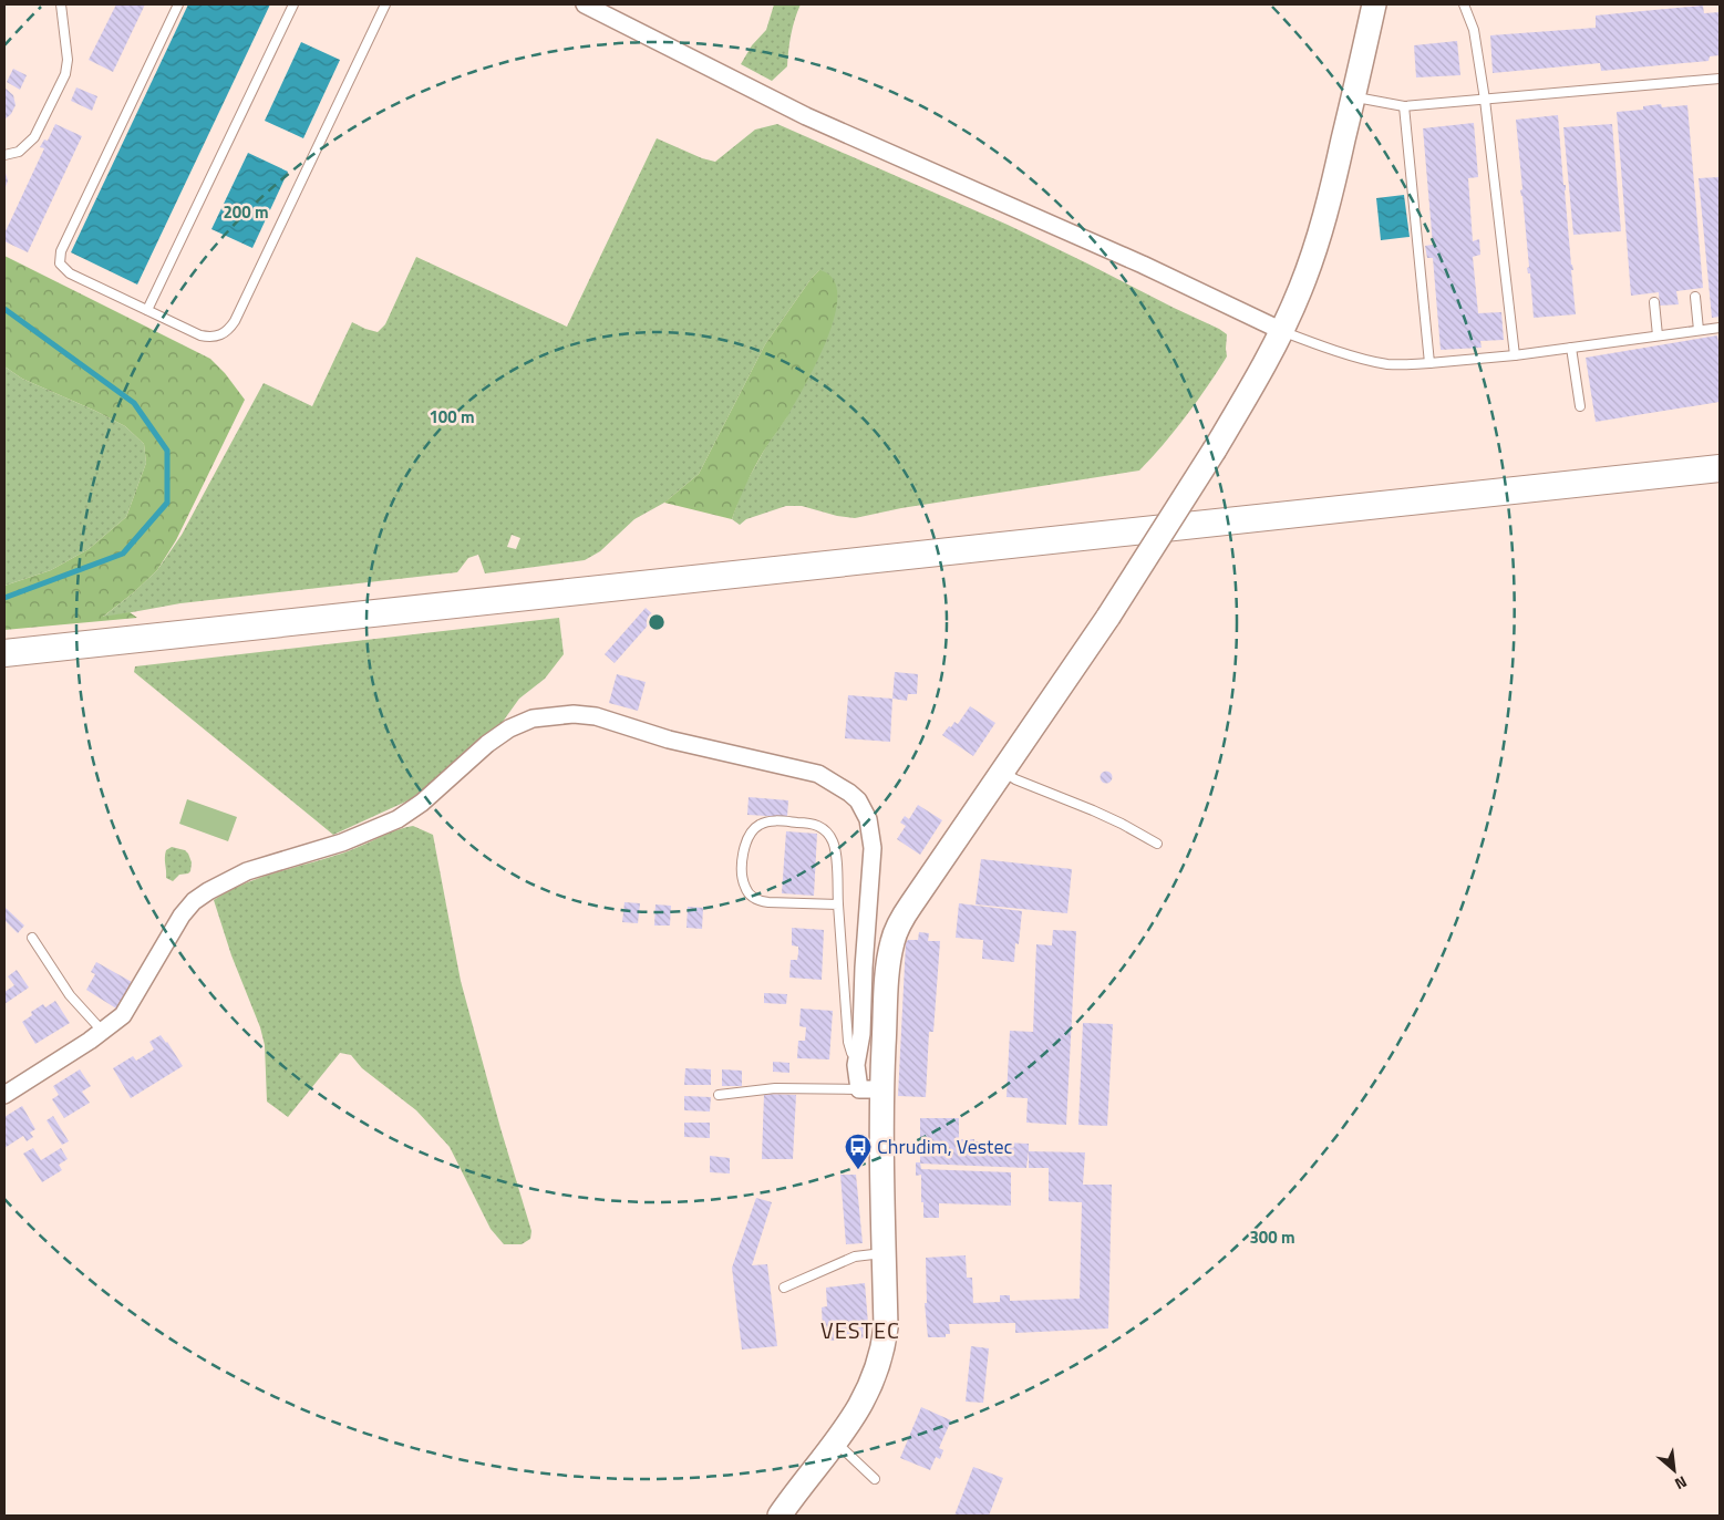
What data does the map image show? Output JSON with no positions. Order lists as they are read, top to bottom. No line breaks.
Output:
{"districts":["VESTEC"],"places":{"bus stop":["Chrudim, Vestec"]},"north":"bottom right","rings":["200 m","100 m","300 m"]}
